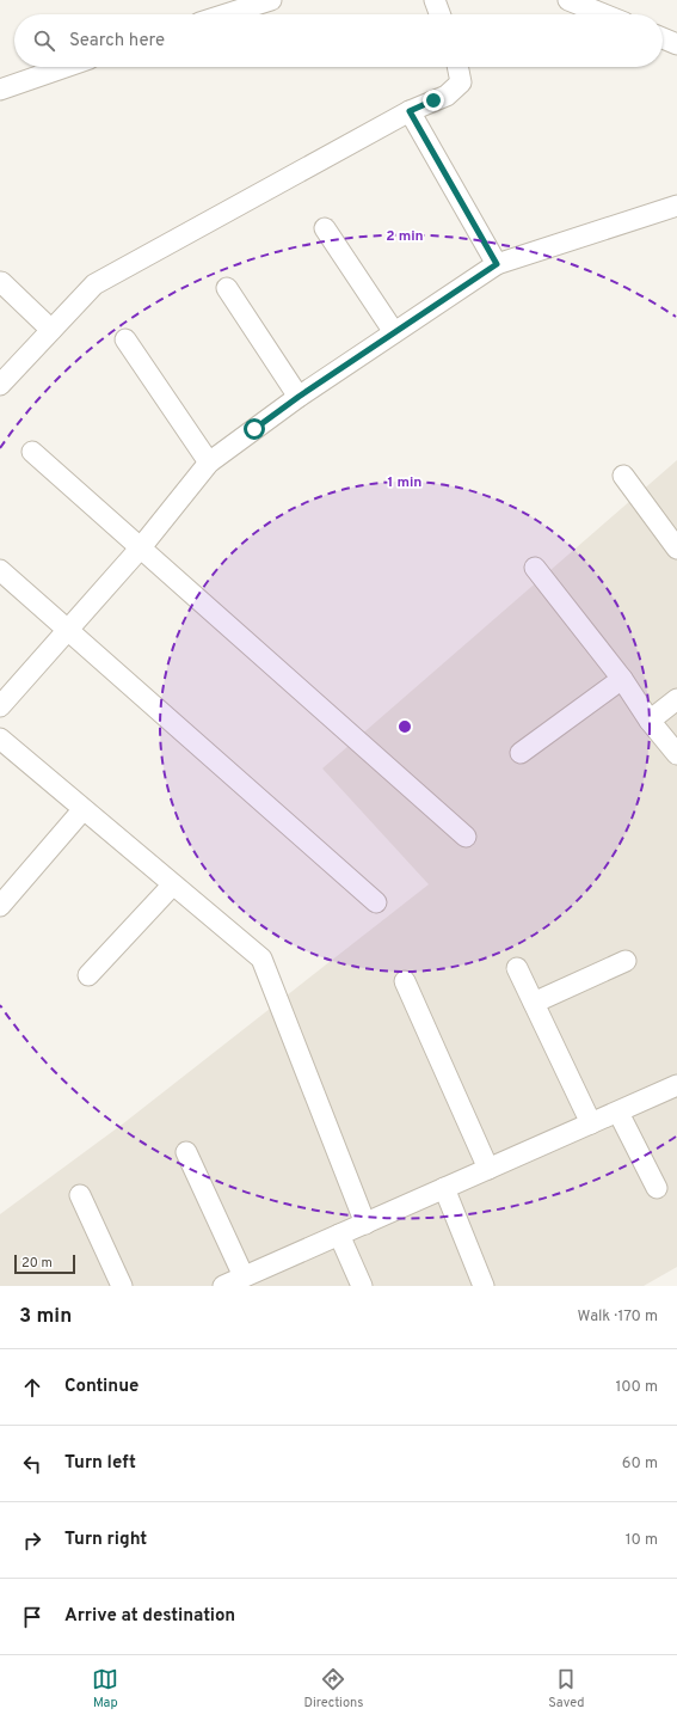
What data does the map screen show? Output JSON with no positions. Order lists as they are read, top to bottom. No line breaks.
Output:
{"scale_bar":"20 m","page":{"search":"Search here","scale":"20 m","heading":["3 min","Walk · 170 m"],"list":[["Continue","100 m"],["Turn left","60 m"],["Turn right","10 m"],"Arrive at destination"],"nav":["Map","Directions","Saved"]},"rings":["2 min","1 min"]}
